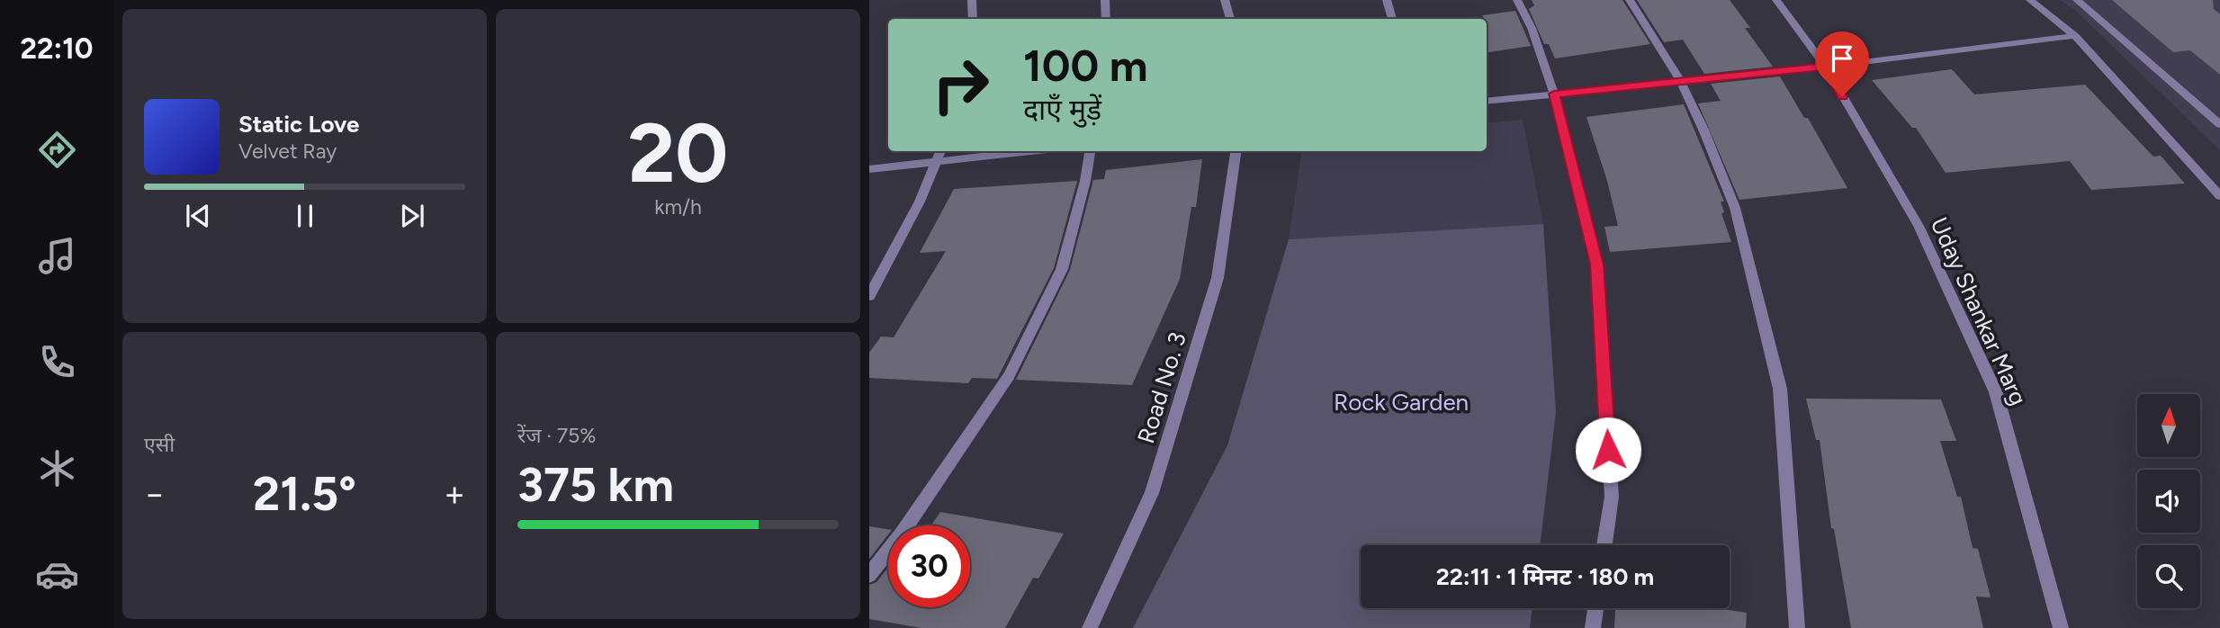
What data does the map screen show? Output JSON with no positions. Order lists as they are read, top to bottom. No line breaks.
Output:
{"streets":{"street":["Uday Shankar Marg","Road No. 3"]},"parks":["Rock Garden"],"north":"top","page":{"tabs":"22:10","tile":[["20","km/h"],"एसी",["रेंज · 75%","375 km"]],"turn":["100 m","दाएँ मुड़ें"],"song":["Static Love","Velvet Ray"],"heat":["−","21.5°","+"],"limit":"30","trip":"22:11 · 1 मिनट · 180 m"}}
